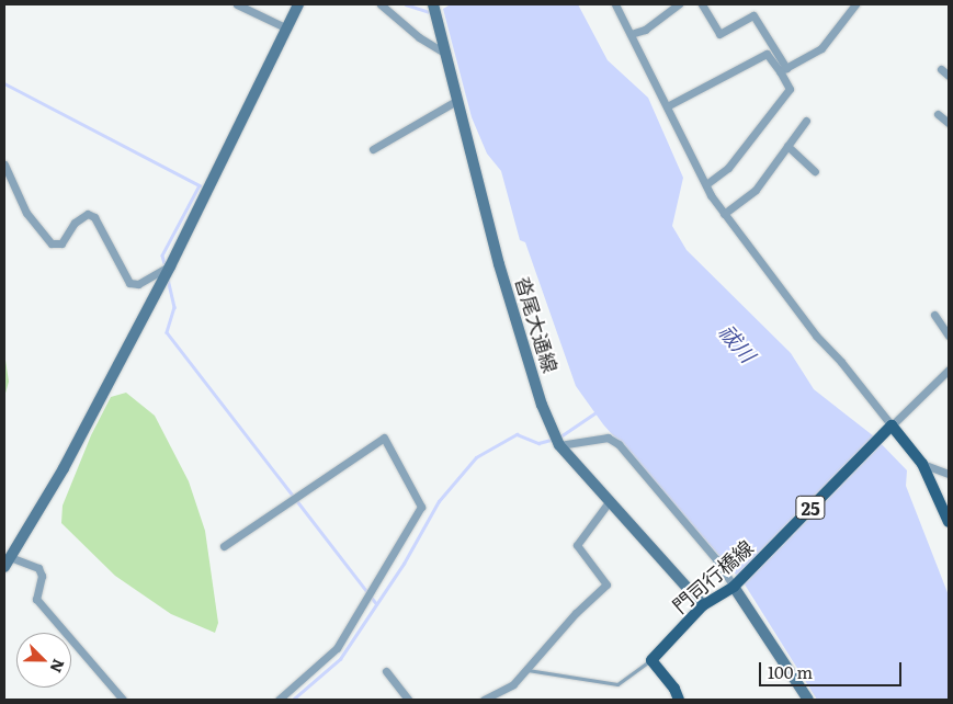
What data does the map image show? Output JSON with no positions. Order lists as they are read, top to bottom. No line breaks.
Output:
{"streets":{"main road":["沓尾大通線","25","門司行橋線"]},"crossings":[["沓尾大通線","門司行橋線"]],"water":["祓川"],"scale_bar":"100 m","north":"bottom right"}
